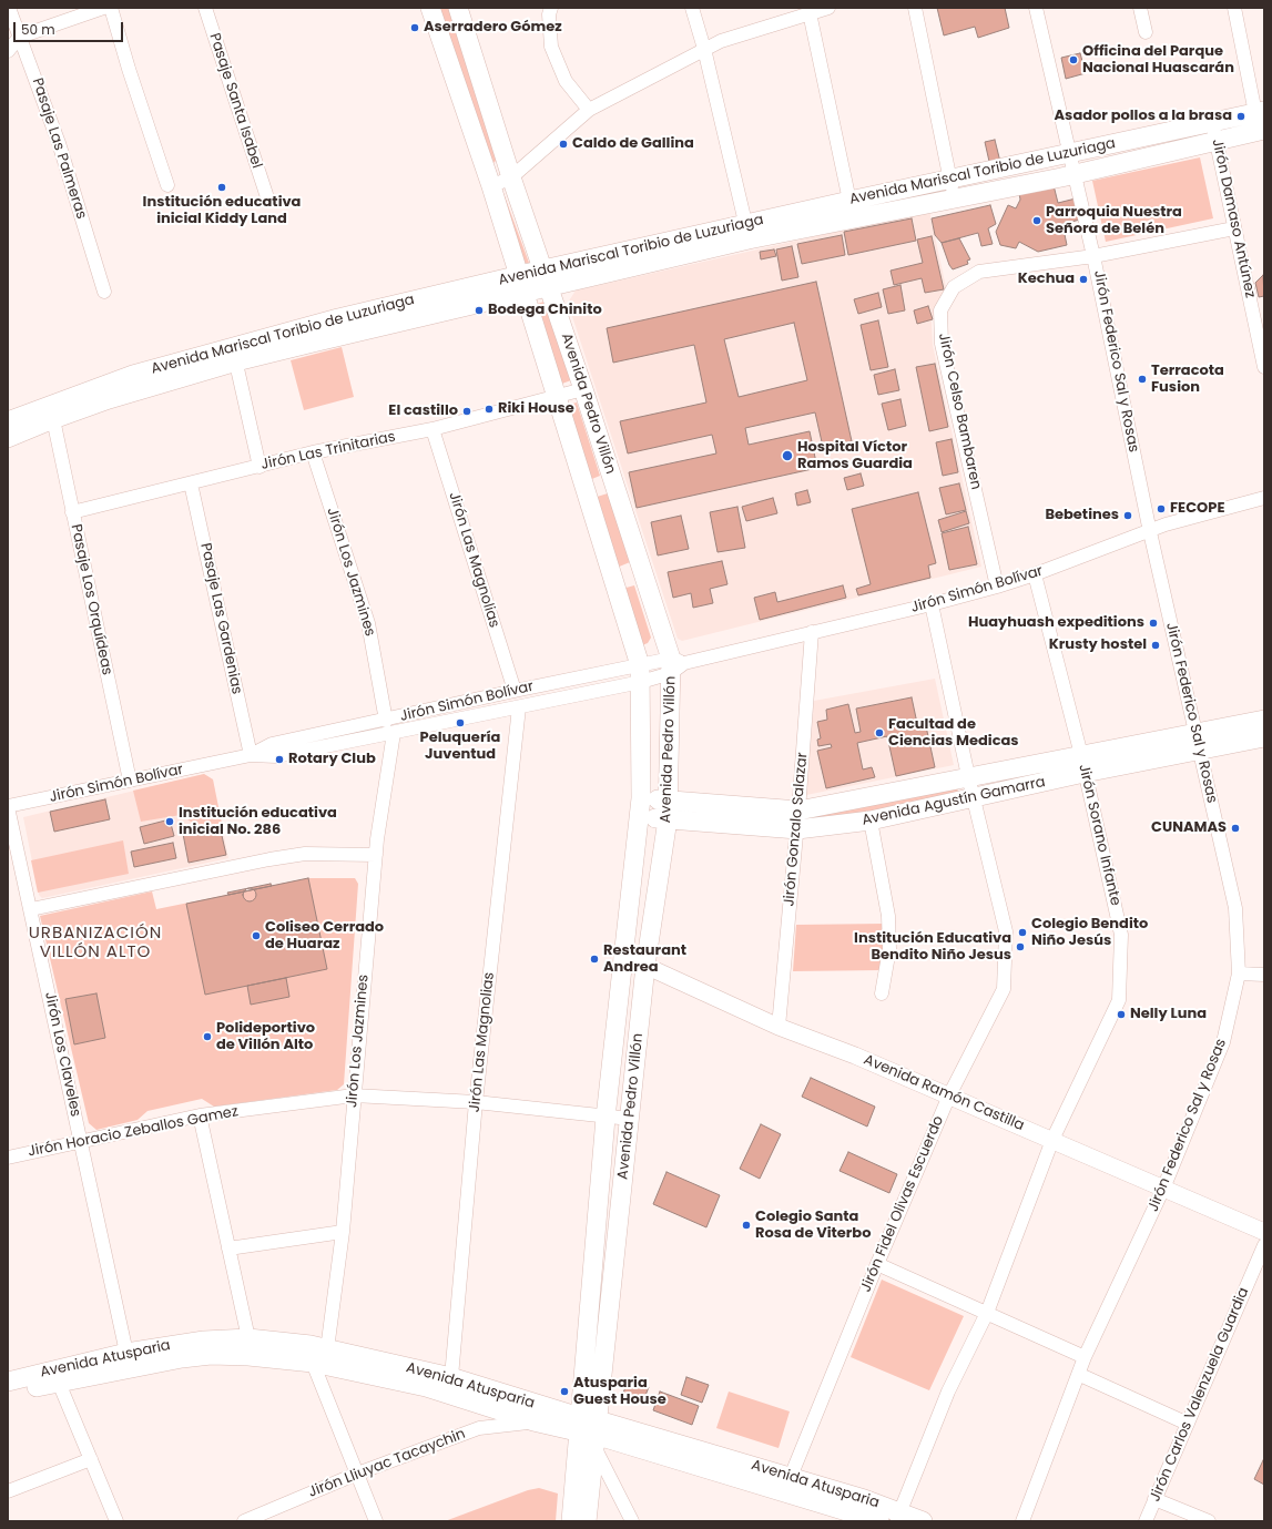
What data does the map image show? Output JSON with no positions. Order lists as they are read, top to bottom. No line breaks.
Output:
{"streets":{"main road":["Avenida Mariscal Toribio de Luzuriaga","Avenida Pedro Villón","Avenida Agustín Gamarra","Avenida Atusparia"],"street":["Pasaje Santa Isabel","Pasaje Las Palmeras","Jirón Damaso Antúnez","Jirón Federico Sal y Rosas","Jirón Celso Bambaren","Jirón Las Trinitarias","Jirón Las Magnolias","Jirón Los Jazmines","Jirón Simón Bolívar","Pasaje Los Orquídeas","Pasaje Las Gardenias","Jirón Gonzalo Salazar","Jirón Sorano Infante","Jirón Los Claveles","Avenida Ramón Castilla","Jirón Horacio Zeballos Gamez","Jirón Fidel Olivas Escuerdo","Jirón Carlos Valenzuela Guardia","Jirón Lliuyac Tacaychin"]},"crossings":[["Avenida Mariscal Toribio de Luzuriaga","Jirón Damaso Antúnez"],["Avenida Mariscal Toribio de Luzuriaga","Jirón Federico Sal y Rosas"],["Avenida Mariscal Toribio de Luzuriaga","Avenida Pedro Villón"],["Avenida Mariscal Toribio de Luzuriaga","Pasaje Los Orquídeas"],["Jirón Damaso Antúnez","Jirón Celso Bambaren"],["Jirón Federico Sal y Rosas","Jirón Celso Bambaren"],["Jirón Federico Sal y Rosas","Jirón Simón Bolívar"],["Jirón Federico Sal y Rosas","Avenida Agustín Gamarra"],["Jirón Federico Sal y Rosas","Avenida Ramón Castilla"],["Avenida Pedro Villón","Jirón Las Trinitarias"],["Avenida Pedro Villón","Jirón Simón Bolívar"],["Avenida Pedro Villón","Avenida Agustín Gamarra"],["Avenida Pedro Villón","Avenida Ramón Castilla"],["Avenida Pedro Villón","Jirón Horacio Zeballos Gamez"],["Avenida Pedro Villón","Avenida Atusparia"],["Jirón Celso Bambaren","Jirón Simón Bolívar"],["Jirón Las Trinitarias","Jirón Las Magnolias"],["Jirón Las Trinitarias","Jirón Los Jazmines"],["Jirón Las Trinitarias","Pasaje Los Orquídeas"],["Jirón Las Trinitarias","Pasaje Las Gardenias"],["Jirón Las Magnolias","Jirón Simón Bolívar"],["Jirón Las Magnolias","Jirón Horacio Zeballos Gamez"],["Jirón Las Magnolias","Avenida Atusparia"],["Jirón Los Jazmines","Jirón Simón Bolívar"],["Jirón Los Jazmines","Jirón Horacio Zeballos Gamez"],["Jirón Los Jazmines","Avenida Atusparia"],["Jirón Simón Bolívar","Pasaje Los Orquídeas"],["Jirón Simón Bolívar","Pasaje Las Gardenias"],["Jirón Simón Bolívar","Jirón Gonzalo Salazar"],["Jirón Simón Bolívar","Jirón Sorano Infante"],["Jirón Simón Bolívar","Jirón Los Claveles"],["Jirón Simón Bolívar","Jirón Fidel Olivas Escuerdo"],["Avenida Agustín Gamarra","Jirón Gonzalo Salazar"],["Avenida Agustín Gamarra","Jirón Sorano Infante"],["Avenida Agustín Gamarra","Jirón Fidel Olivas Escuerdo"],["Jirón Gonzalo Salazar","Avenida Ramón Castilla"],["Jirón Sorano Infante","Avenida Ramón Castilla"],["Jirón Sorano Infante","Avenida Atusparia"],["Jirón Los Claveles","Jirón Horacio Zeballos Gamez"],["Jirón Los Claveles","Avenida Atusparia"],["Avenida Ramón Castilla","Jirón Fidel Olivas Escuerdo"],["Jirón Fidel Olivas Escuerdo","Avenida Atusparia"],["Avenida Atusparia","Jirón Lliuyac Tacaychin"]],"districts":["URBANIZACIÓN VILLÓN ALTO"],"places":["Aserradero Gómez","Officina del Parque Nacional Huascarán","Asador pollos a la brasa","Caldo de Gallina","Institución educativa inicial Kiddy Land","Parroquia Nuestra Señora de Belén","Kechua","Bodega Chinito","Terracota Fusion","Riki House","El castillo","Hospital Víctor Ramos Guardia","FECOPE","Bebetines","Huayhuash expeditions","Krusty hostel","Peluquería Juventud","Facultad de Ciencias Medicas","Rotary Club","Institución educativa inicial No. 286","CUNAMAS","Colegio Bendito Niño Jesús","Coliseo Cerrado de Huaraz","Institución Educativa Bendito Niño Jesus","Restaurant Andrea","Nelly Luna","Polideportivo de Villón Alto","Colegio Santa Rosa de Viterbo","Atusparia Guest House"],"scale_bar":"50 m"}
